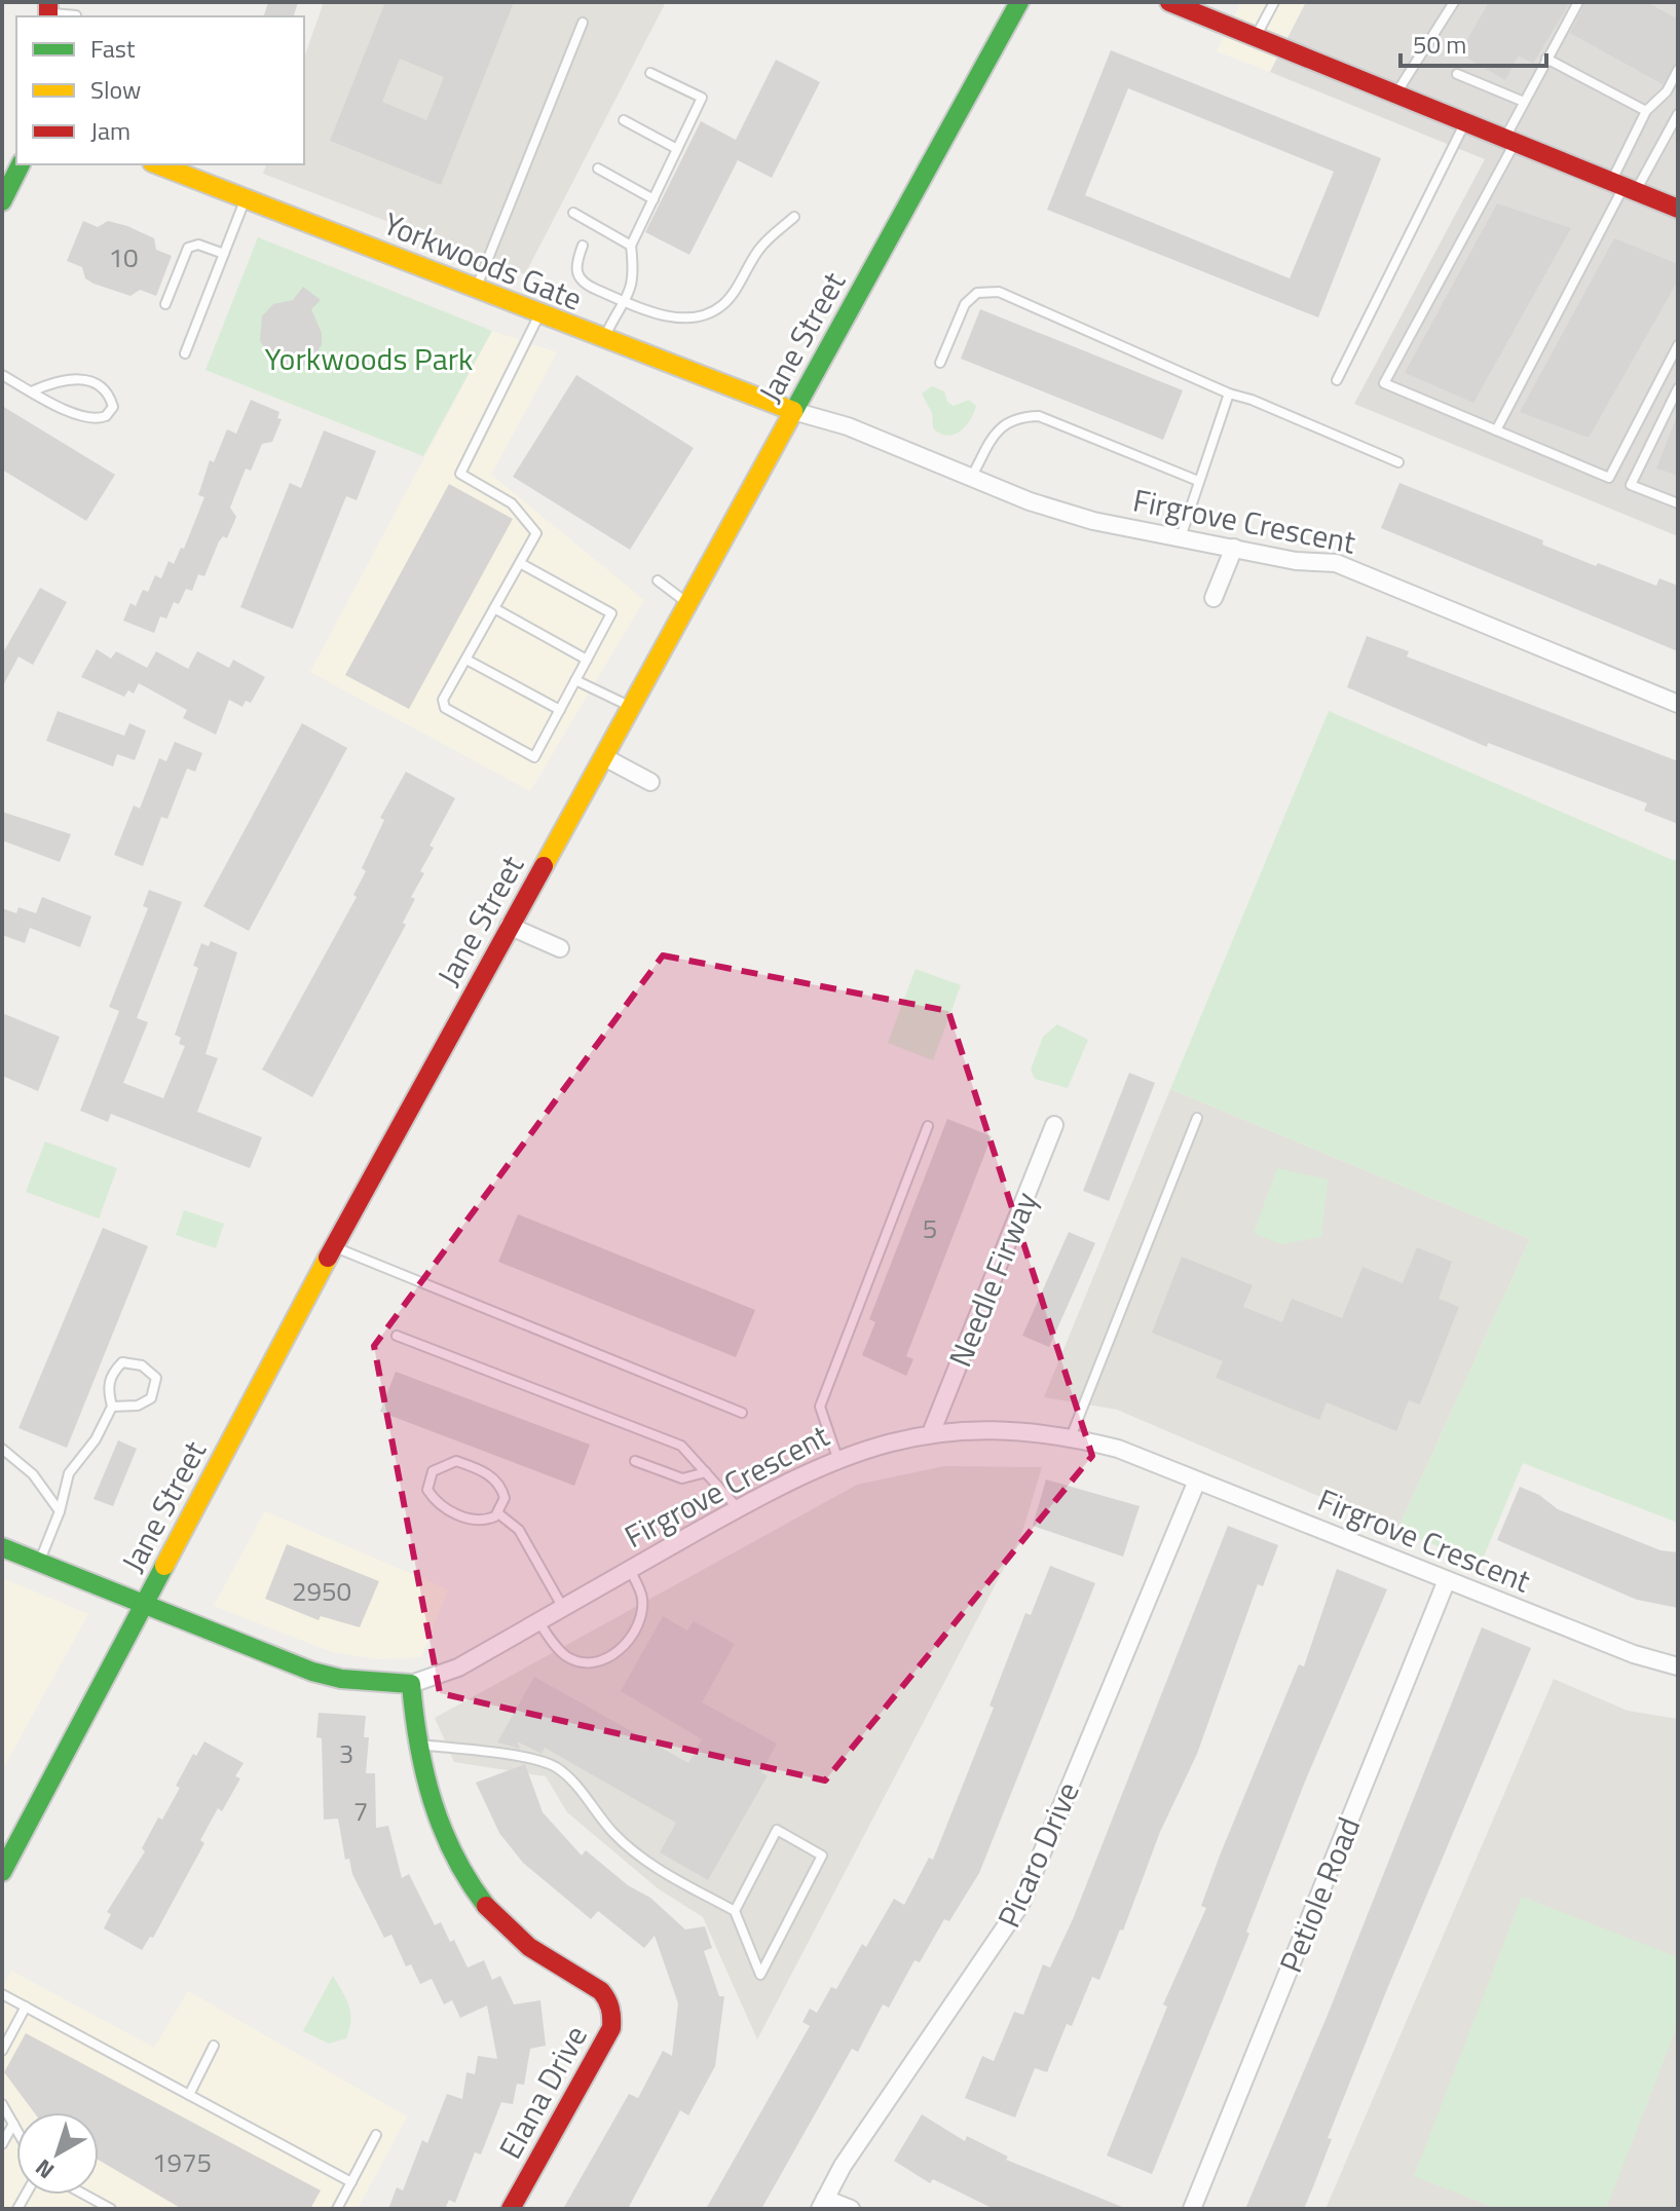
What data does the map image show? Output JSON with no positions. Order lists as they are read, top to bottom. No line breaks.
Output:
{"streets":{"street":["Yorkwoods Gate","Jane Street","Firgrove Crescent","Needle Firway","Picaro Drive","Petiole Road","Elana Drive"]},"crossings":[["Yorkwoods Gate","Jane Street"],["Yorkwoods Gate","Firgrove Crescent"],["Jane Street","Firgrove Crescent"],["Firgrove Crescent","Needle Firway"],["Firgrove Crescent","Picaro Drive"],["Firgrove Crescent","Petiole Road"],["Firgrove Crescent","Elana Drive"]],"parks":["Yorkwoods Park"],"house_numbers":["10","5","2950","3","7","1975"],"legend":["Fast","Slow","Jam"],"scale_bar":"50 m","north":"bottom left"}
